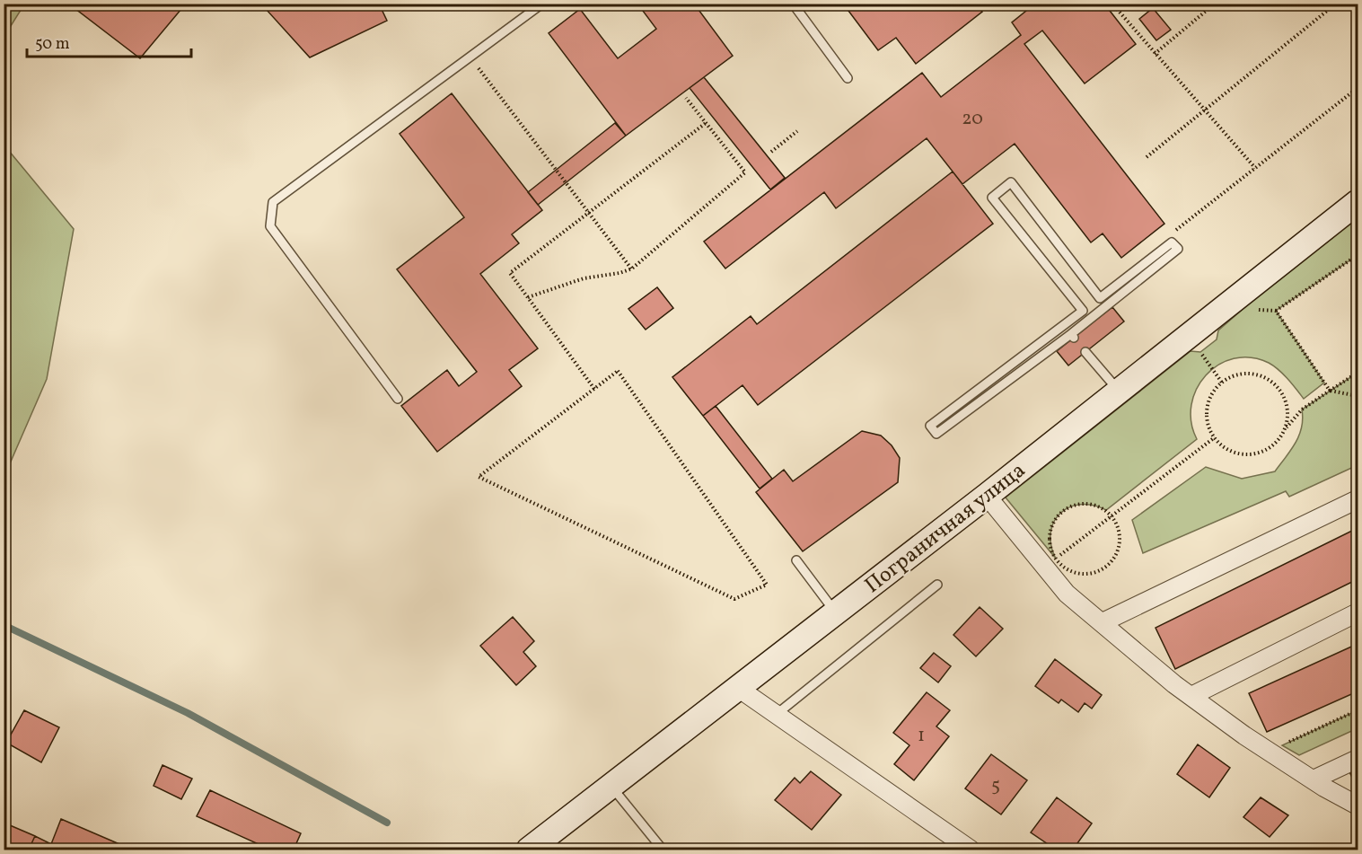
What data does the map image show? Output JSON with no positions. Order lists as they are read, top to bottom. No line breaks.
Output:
{"streets":{"street":["Пограничная улица"]},"house_numbers":["20","1","5"],"scale_bar":"50 m"}
